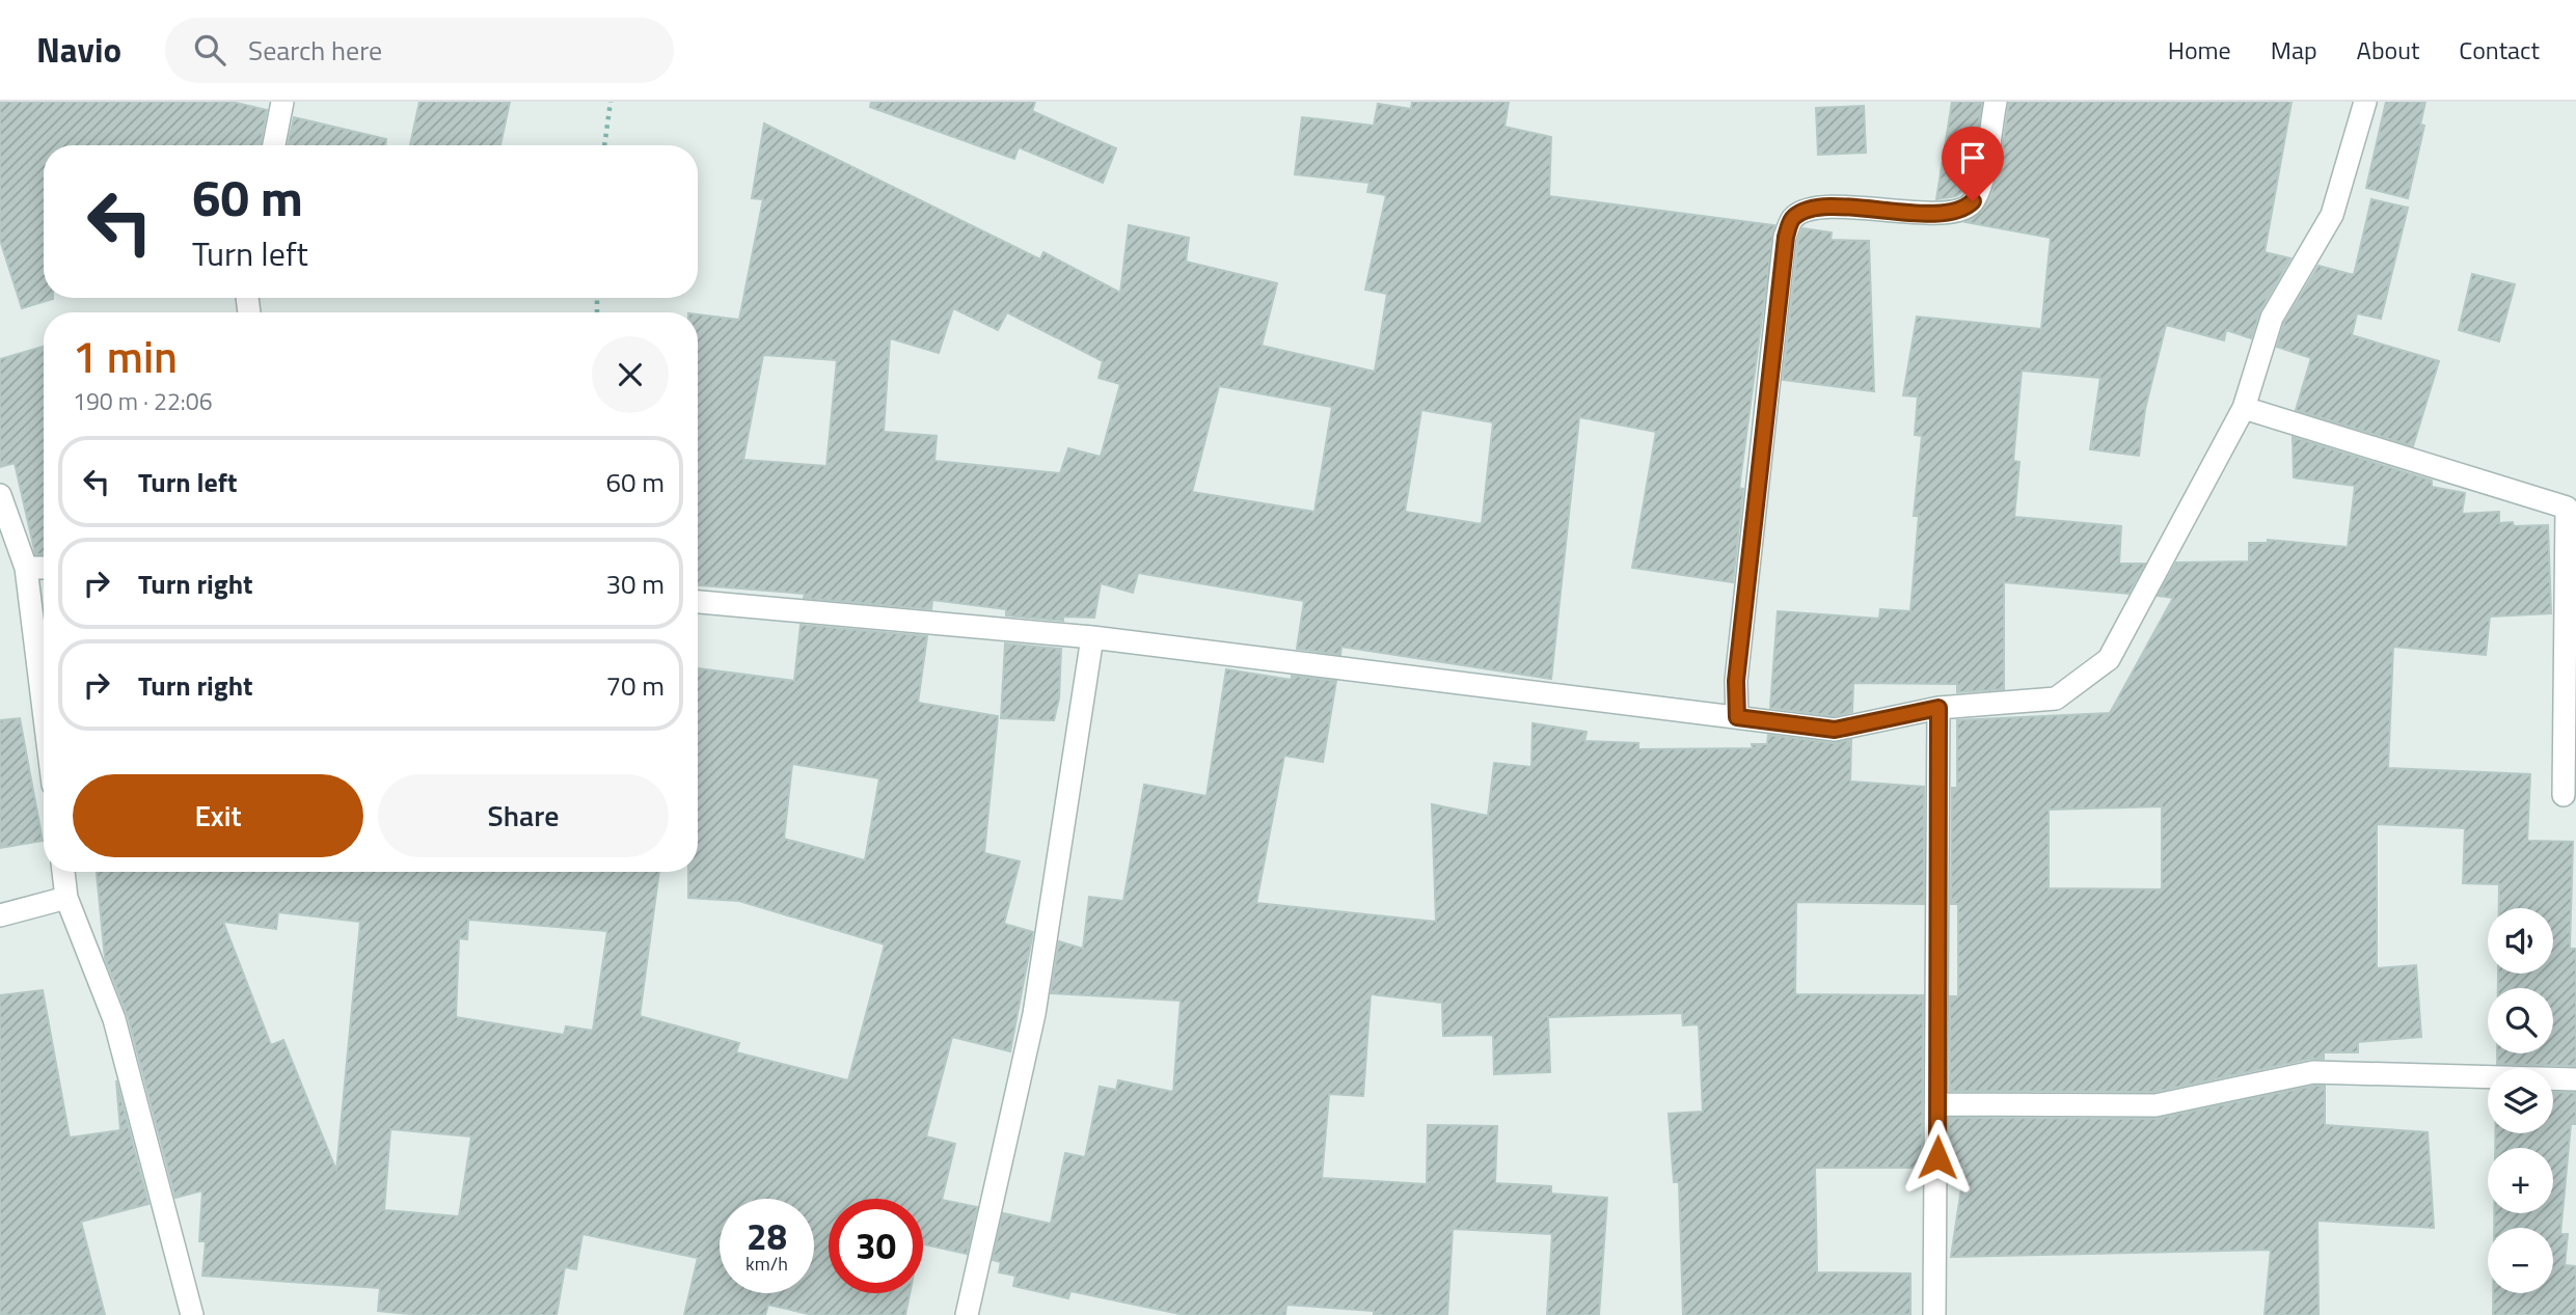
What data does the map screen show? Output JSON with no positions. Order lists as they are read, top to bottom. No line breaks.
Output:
{"page":{"header":"Navio","search":"Search here","nav":["Home","Map","About","Contact"],"turn":["60 m","Turn left"],"heading":["1 min","190 m · 22:06"],"list":[{"name":"Turn left","value":"60 m"},{"name":"Turn right","value":"30 m"},{"name":"Turn right","value":"70 m"}],"buttons":["Exit","Share"],"map_buttons":["+","−"],"speed":"28 km/h","limit":"30"}}
